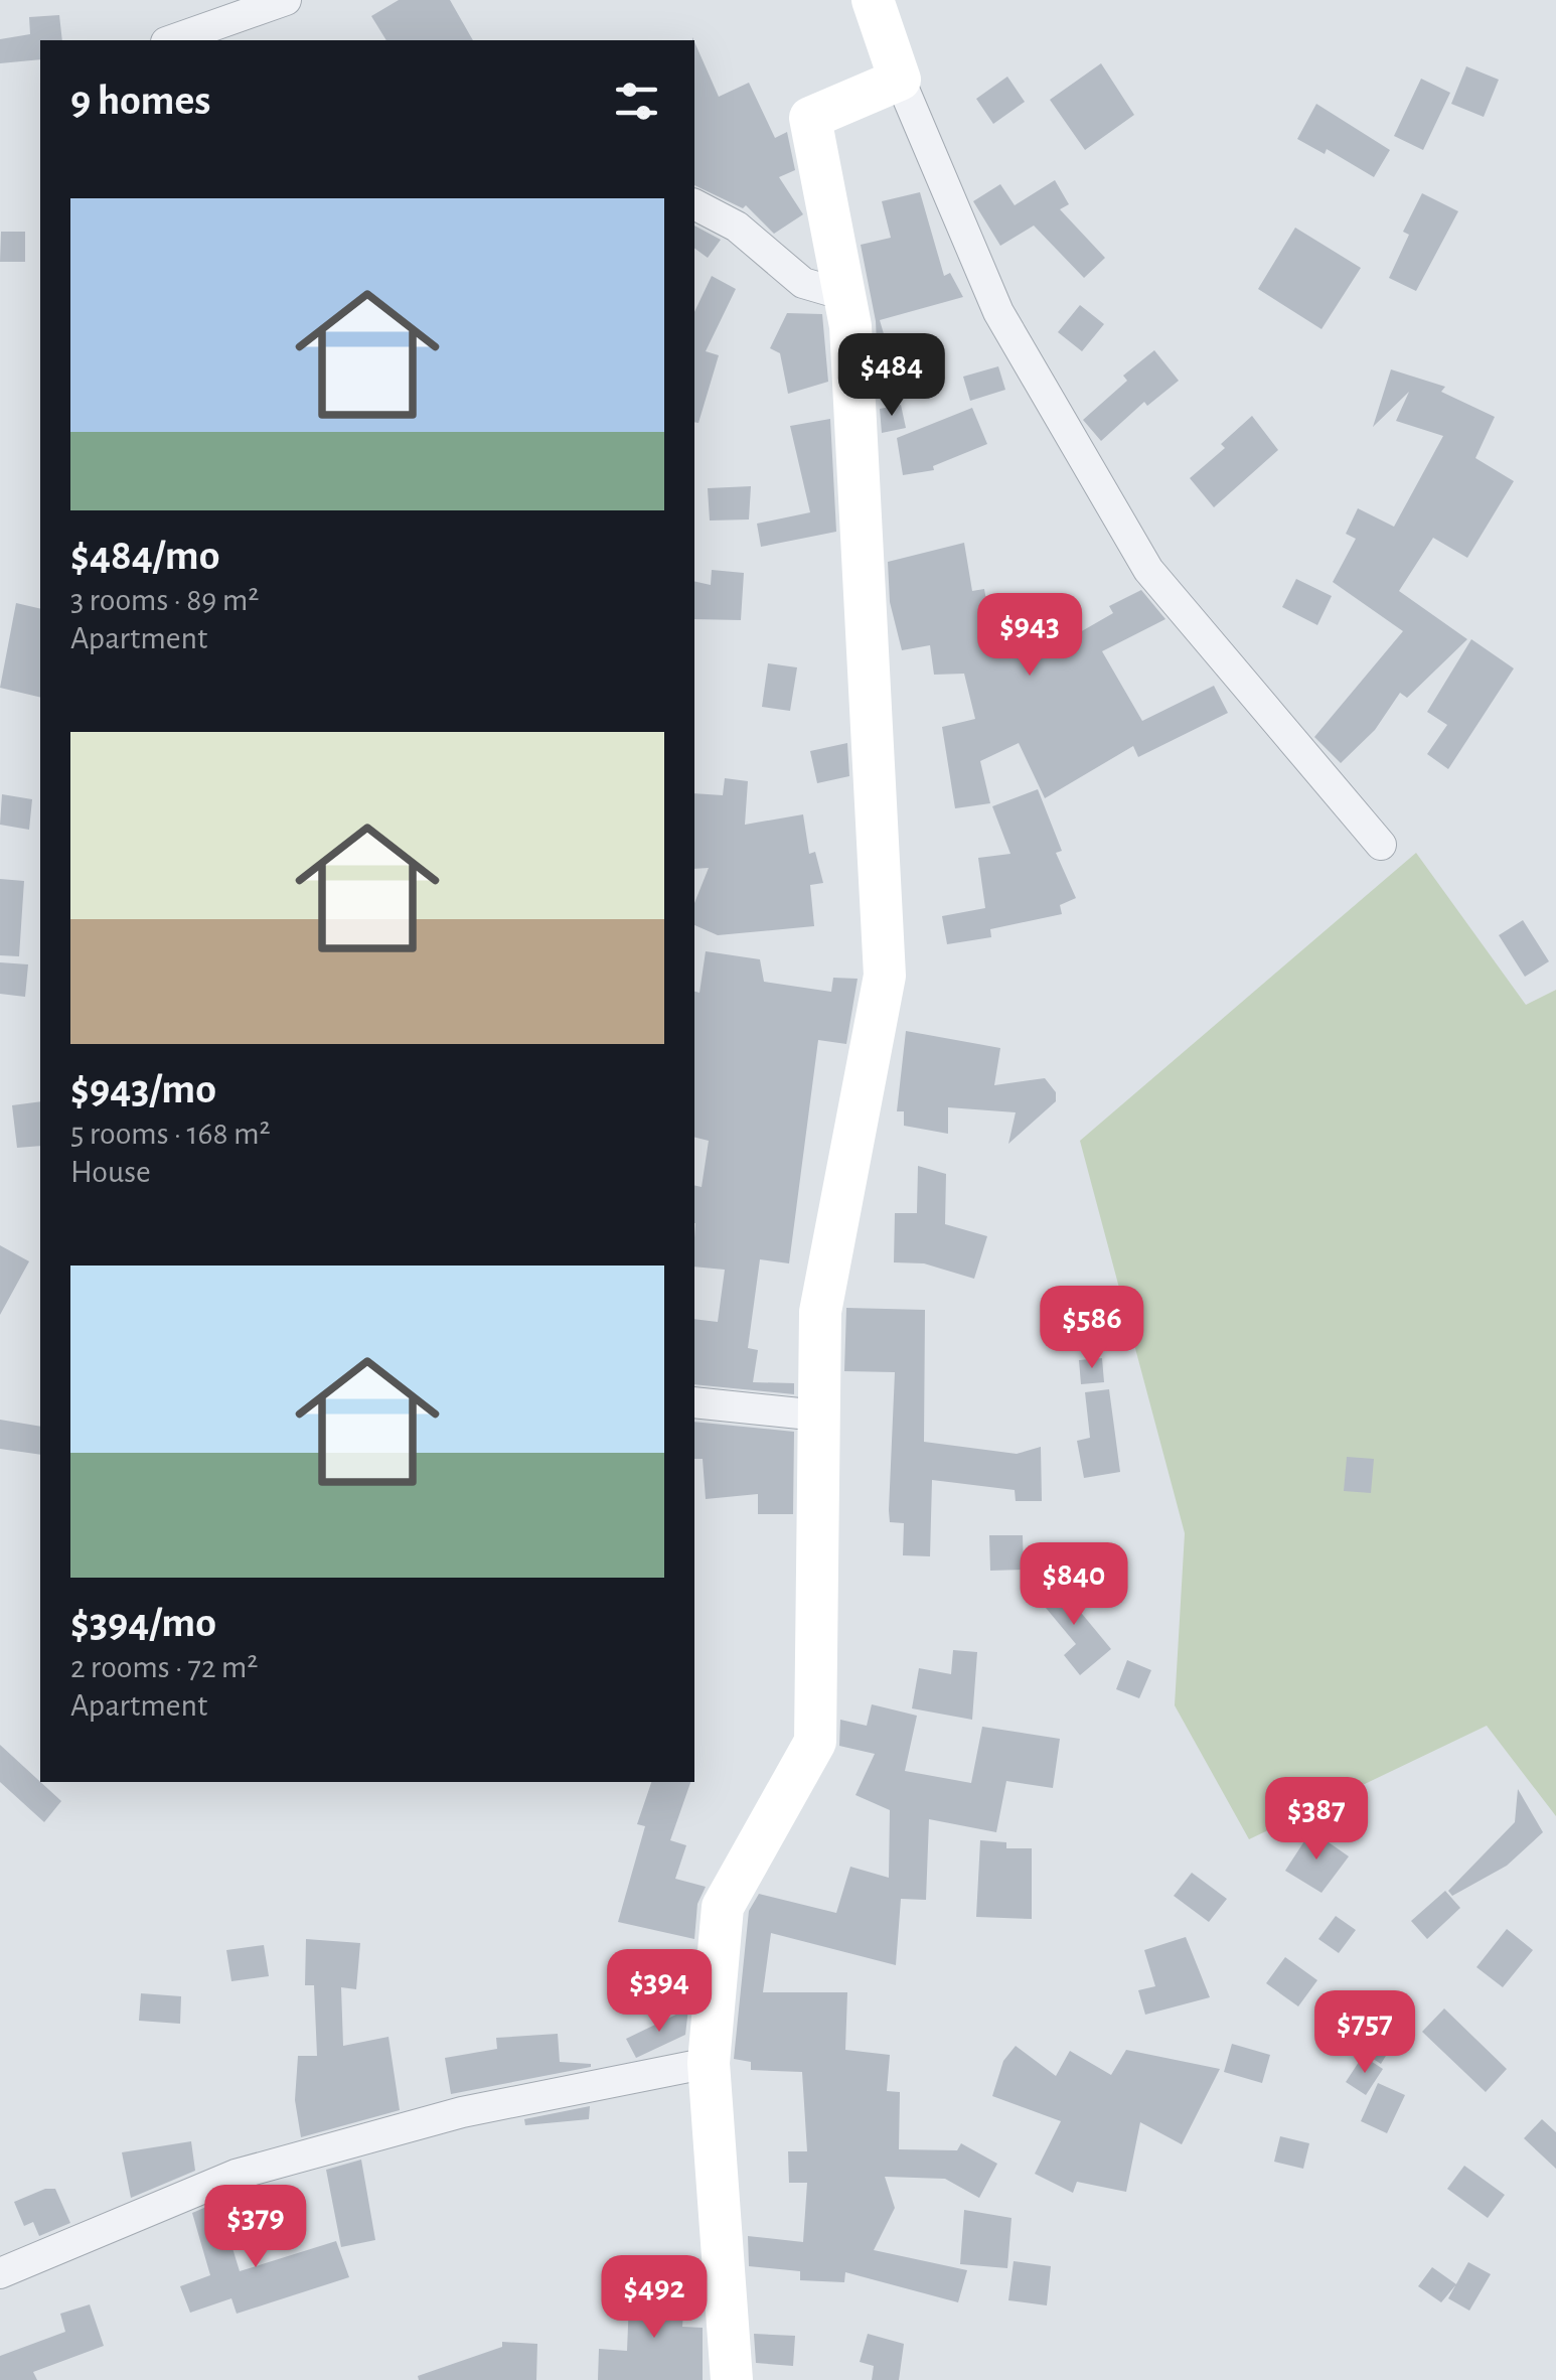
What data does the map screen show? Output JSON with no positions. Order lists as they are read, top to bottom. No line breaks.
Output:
{"page":{"heading":"9 homes","list":[{"name":"$484/mo","note":"3 rooms · 89 m² · Apartment"},{"name":"$943/mo","note":"5 rooms · 168 m² · House"},{"name":"$394/mo","note":"2 rooms · 72 m² · Apartment"}],"price":["$484","$943","$586","$840","$387","$394","$757","$379","$492"]}}
